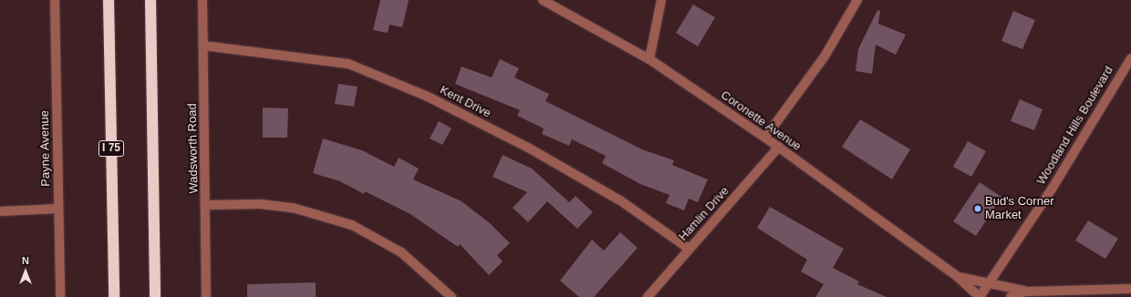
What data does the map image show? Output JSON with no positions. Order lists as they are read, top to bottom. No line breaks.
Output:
{"streets":{"highway":["I 75"],"street":["Kent Drive","Coronette Avenue","Woodland Hills Boulevard","Payne Avenue","Wadsworth Road","Hamlin Drive"]},"crossings":[["Kent Drive","Wadsworth Road"],["Kent Drive","Hamlin Drive"],["Coronette Avenue","Woodland Hills Boulevard"],["Coronette Avenue","Hamlin Drive"]],"places":["Bud's Corner Market"],"north":"top"}
